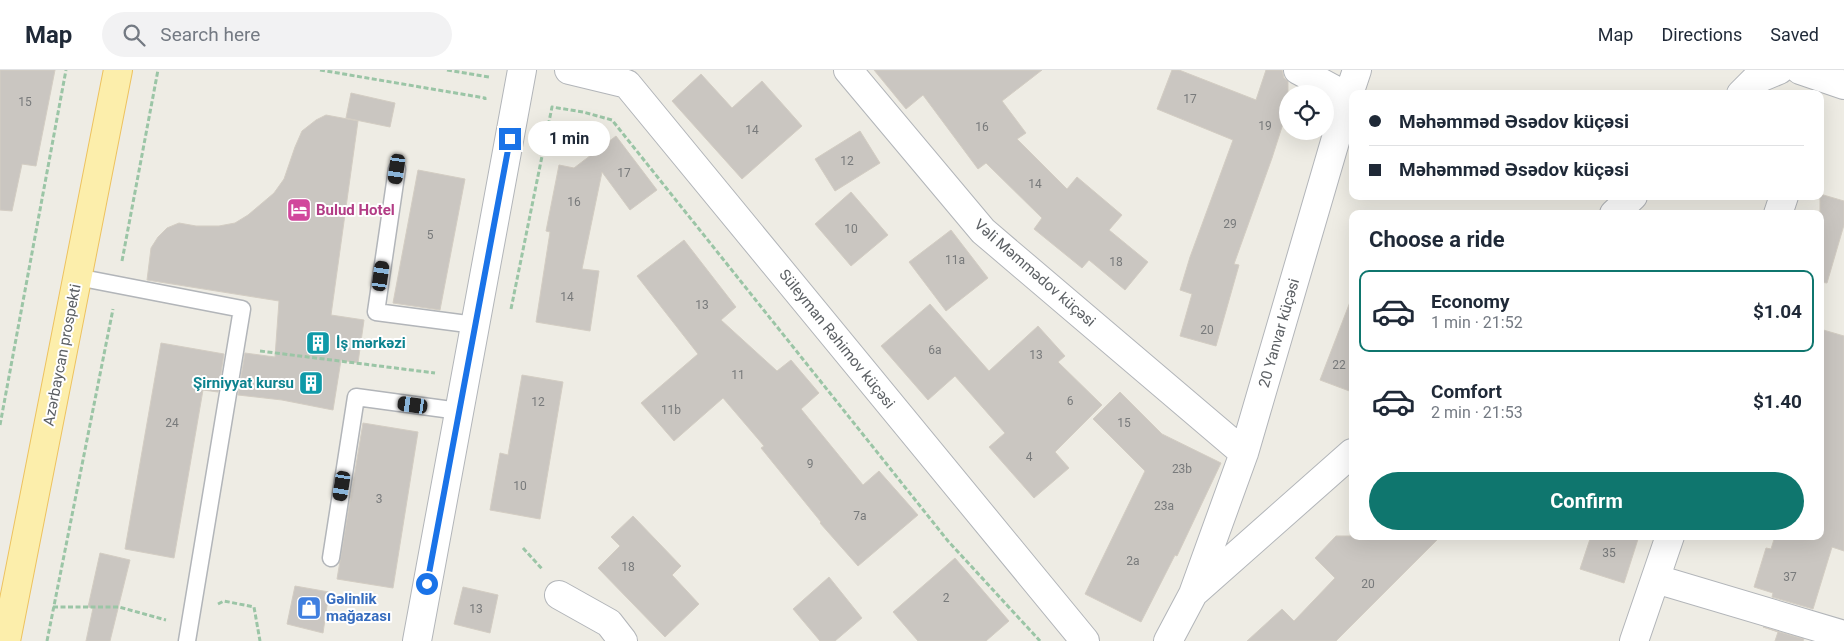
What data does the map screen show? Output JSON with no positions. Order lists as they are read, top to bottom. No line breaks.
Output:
{"streets":{"main road":["Azərbaycan prospekti"],"street":["Vəli Məmmədov küçəsi","20 Yanvar küçəsi","Süleyman Rəhimov küçəsi"]},"crossings":[["Vəli Məmmədov küçəsi","20 Yanvar küçəsi"]],"places":{"hotel":["Bulud Hotel"],"building":["İş mərkəzi","Şirniyyat kursu"],"shop":["Gəlinlik mağazası"]},"house_numbers":["17","15","19","16","14","12","17","14","16","29","10","5","11a","18","14","13","20","6a","13","22","11","6","12","11b","24","15","4","9","23b","10","3","23a","7a","35","2a","18","37","20","2","13"],"page":{"header":"Map","search":"Search here","nav":["Map","Directions","Saved"],"banner":["Məhəmməd Əsədov küçəsi","Məhəmməd Əsədov küçəsi"],"bubble":"1 min","heading":"Choose a ride","list":[{"name":"Economy","note":"1 min · 21:52","value":"$1.04"},{"name":"Comfort","note":"2 min · 21:53","value":"$1.40"}],"buttons":"Confirm"}}
